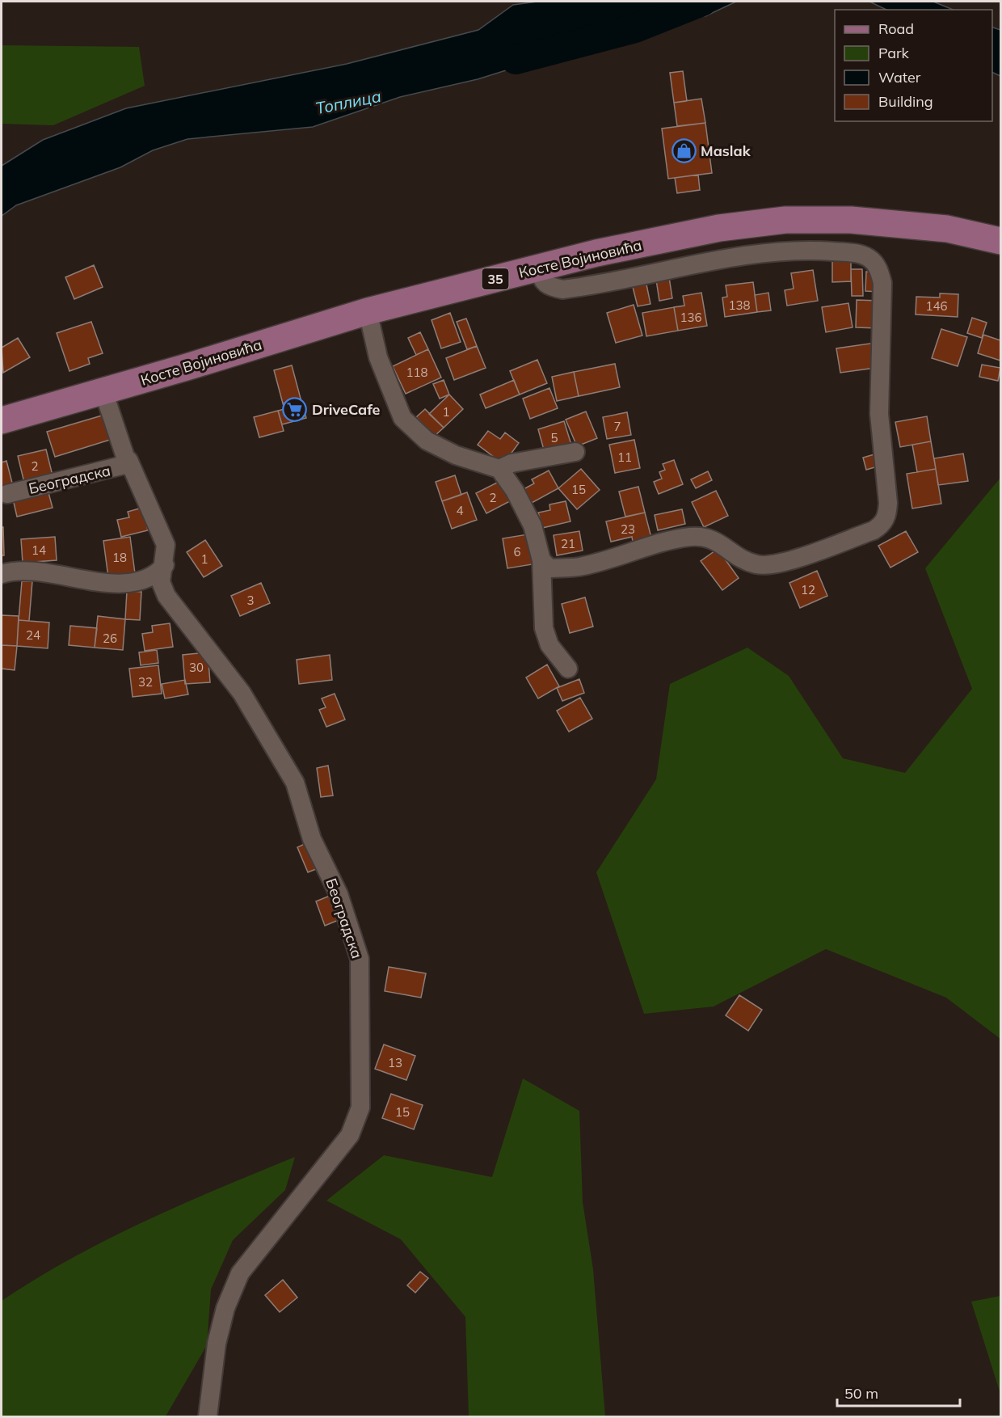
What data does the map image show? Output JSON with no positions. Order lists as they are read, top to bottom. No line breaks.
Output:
{"streets":{"main road":["Косте Војиновића","35"],"street":["Београдска"]},"crossings":[["Косте Војиновића","Београдска"]],"water":["Топлица"],"places":{"shop":["Maslak"],"supermarket":["DriveCafe"]},"house_numbers":["138","146","136","118","1","7","5","11","2","15","2","4","23","21","14","6","18","1","12","3","24","26","30","32","13","15"],"legend":["Road","Park","Water","Building"],"scale_bar":"50 m"}
